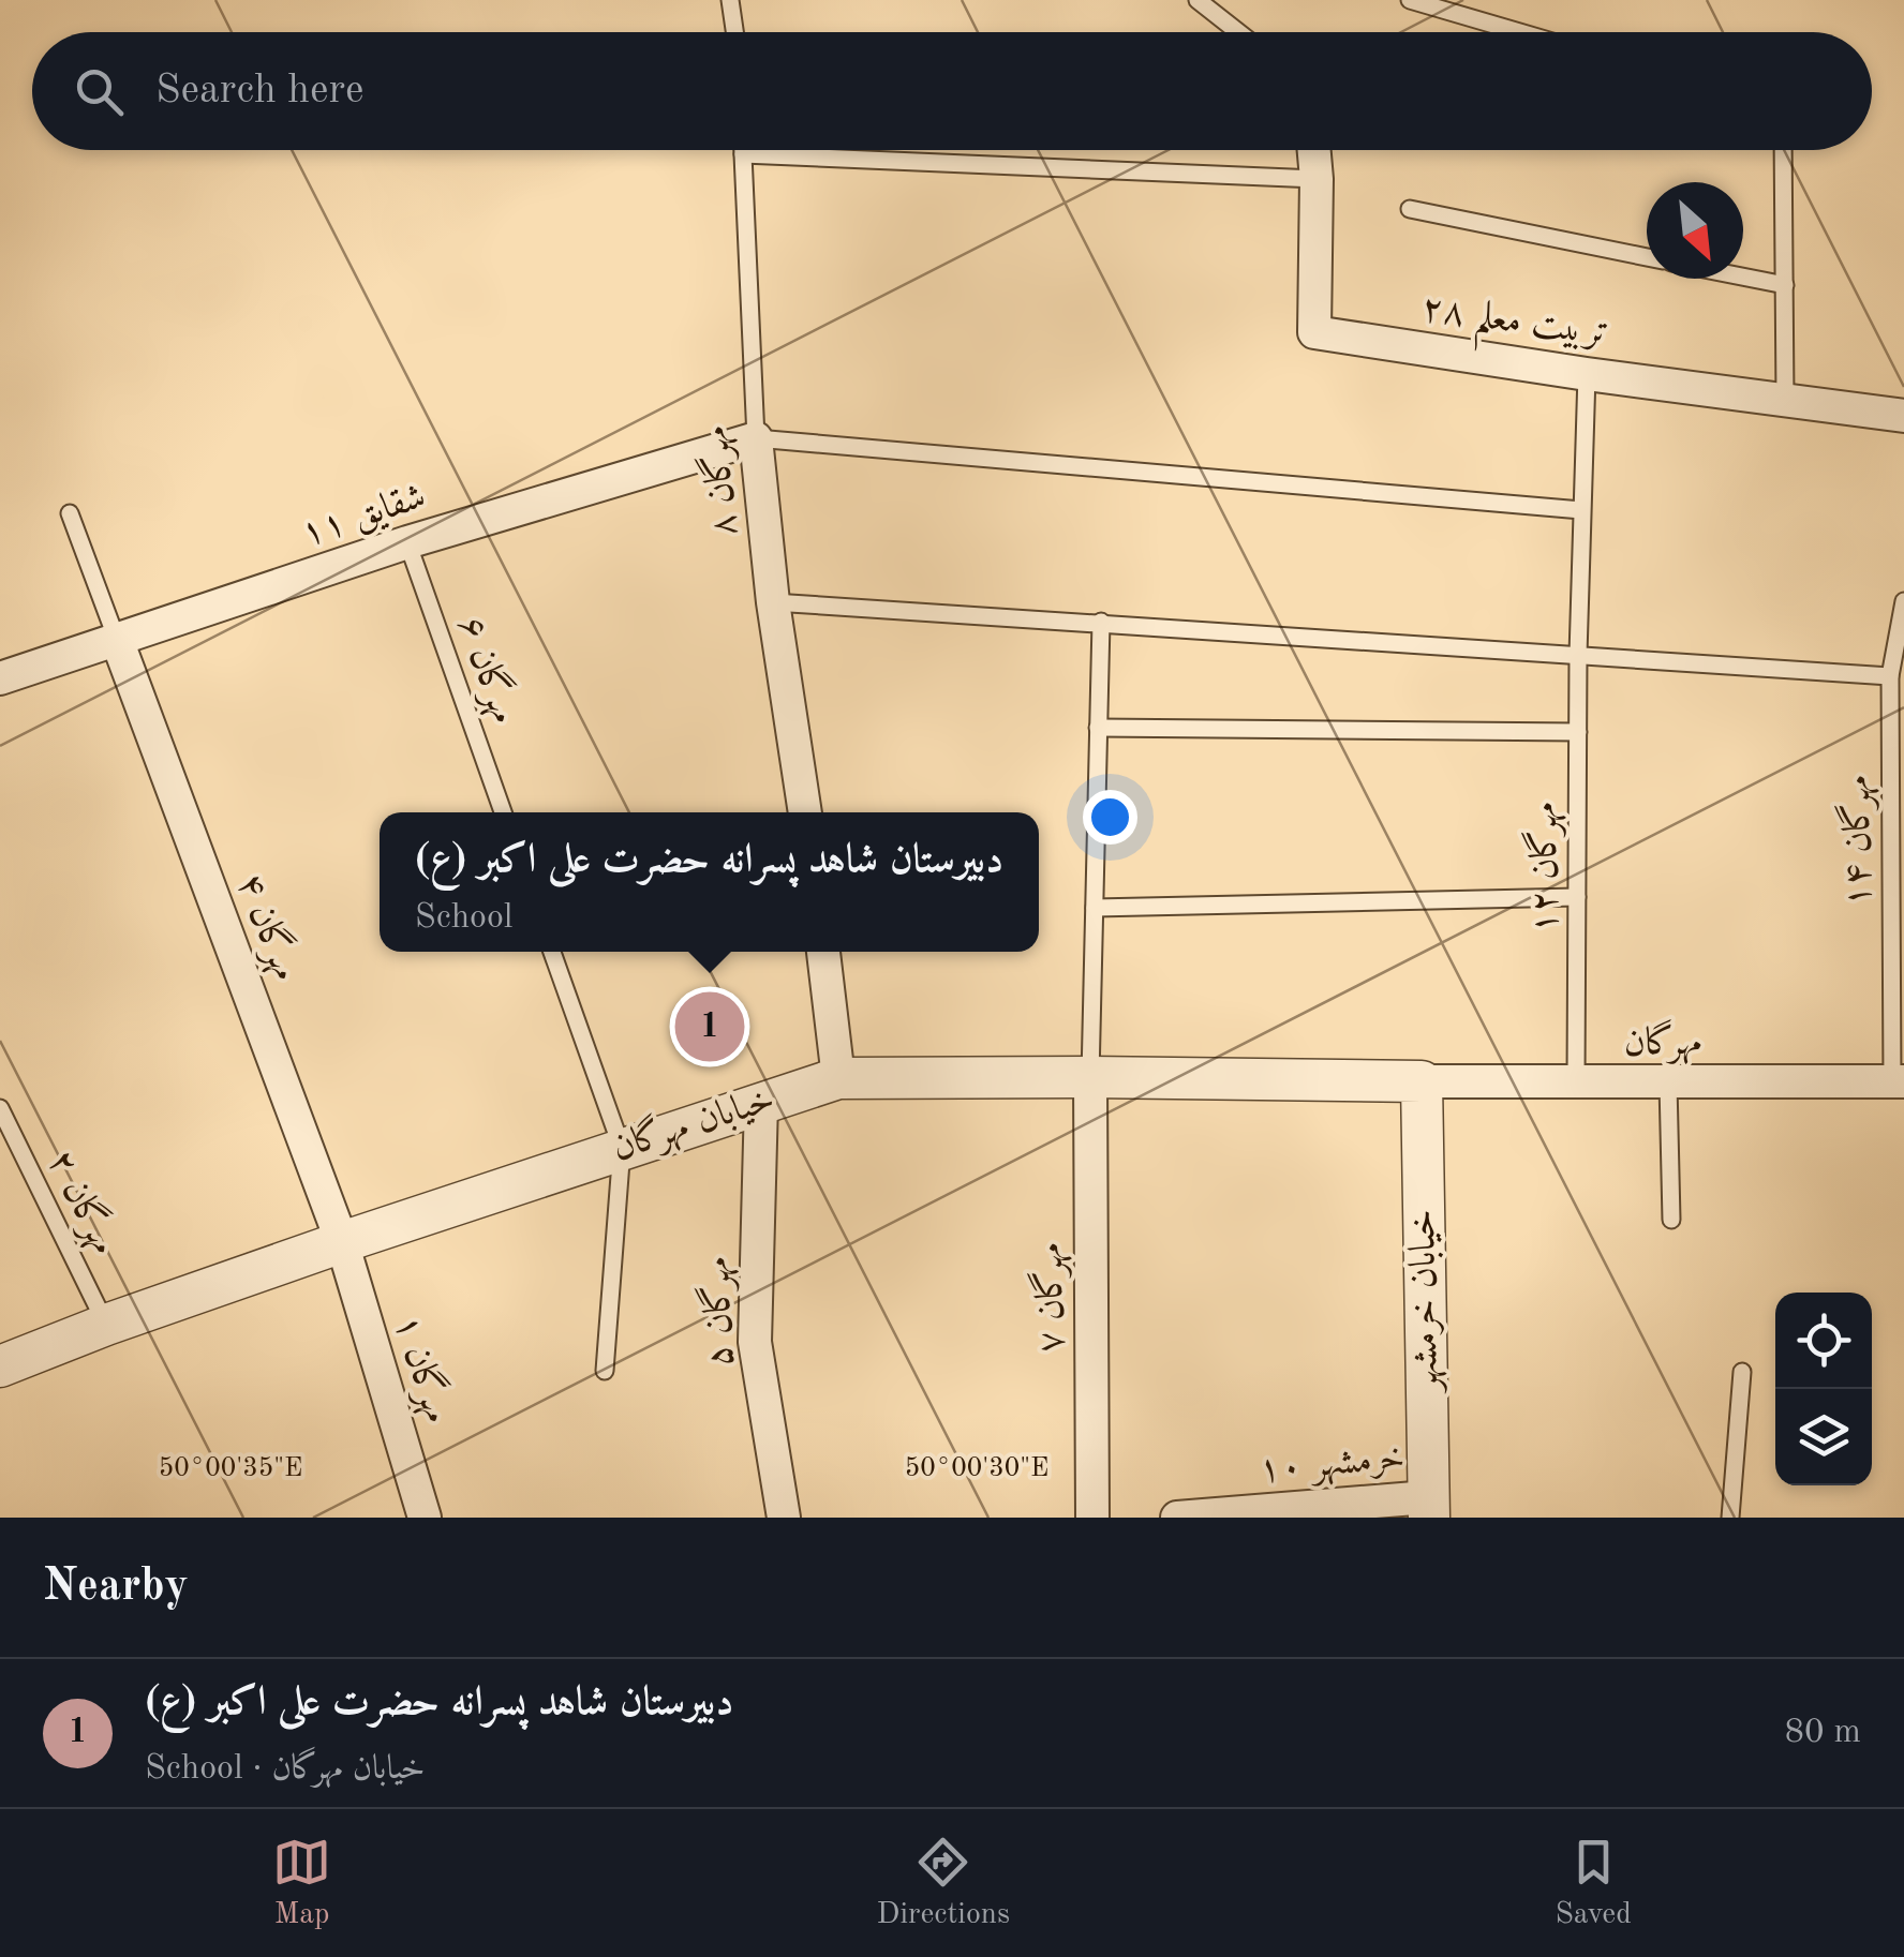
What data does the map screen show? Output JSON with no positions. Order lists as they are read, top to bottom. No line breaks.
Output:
{"streets":{"street":["تربیت معلم ۲۸","مهرگان ۸","شقایق ۱۱","مهرگان ۴","مهرگان","خیابان مهرگان","مهرگان ۷","خیابان خرمشهر","مهرگان ۵","مهرگان ۱","خرمشهر ۱۰"],"lane":["مهرگان ۶","مهرگان ۱۴","مهرگان ۱۲","مهرگان ۲"]},"crossings":[["تربیت معلم ۲۸","مهرگان ۱۲"],["مهرگان ۸","شقایق ۱۱"],["شقایق ۱۱","مهرگان ۶"],["شقایق ۱۱","مهرگان ۴"],["مهرگان ۱۴","مهرگان"],["مهرگان ۱۲","مهرگان"],["مهرگان ۴","خیابان مهرگان"],["مهرگان ۴","مهرگان ۱"],["مهرگان","خیابان مهرگان"],["مهرگان","خیابان خرمشهر"],["خیابان مهرگان","مهرگان ۲"],["خیابان مهرگان","مهرگان ۷"],["خیابان مهرگان","خیابان خرمشهر"],["خیابان مهرگان","مهرگان ۵"],["خیابان مهرگان","مهرگان ۱"],["خیابان خرمشهر","خرمشهر ۱۰"]],"north":"bottom right","page":{"search":"Search here","popup":["دبیرستان شاهد پسرانه حضرت علی اکبر (ع)","School"],"pins":"1","heading":"Nearby","list":[{"mark":"1","name":"دبیرستان شاهد پسرانه حضرت علی اکبر (ع)","note":"School · خیابان مهرگان","value":"80 m"}],"nav":["Map","Directions","Saved"]},"coordinates":["50°00'35\"E","50°00'30\"E"]}
